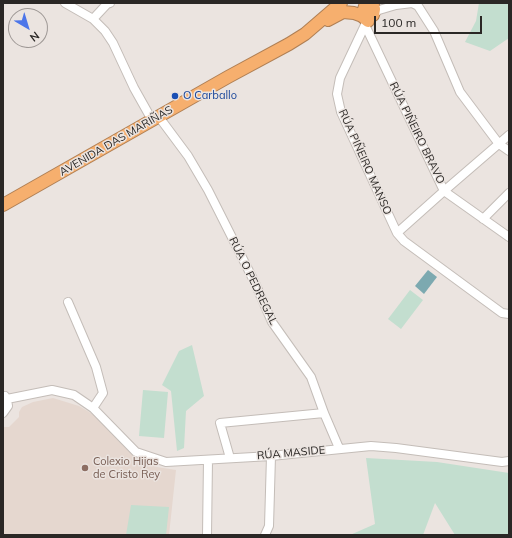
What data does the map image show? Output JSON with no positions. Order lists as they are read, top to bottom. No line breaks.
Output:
{"streets":{"highway":["AVENIDA DAS MARIÑAS"],"street":["RÚA PIÑEIRO BRAVO","RÚA PIÑEIRO MANSO","RÚA O PEDREGAL","RÚA MASIDE"]},"crossings":[["RÚA PIÑEIRO BRAVO","RÚA PIÑEIRO MANSO"],["AVENIDA DAS MARIÑAS","RÚA O PEDREGAL"],["RÚA O PEDREGAL","RÚA MASIDE"]],"places":["O Carballo","Colexio Hijas de Cristo Rey"],"scale_bar":"100 m","north":"bottom right"}
